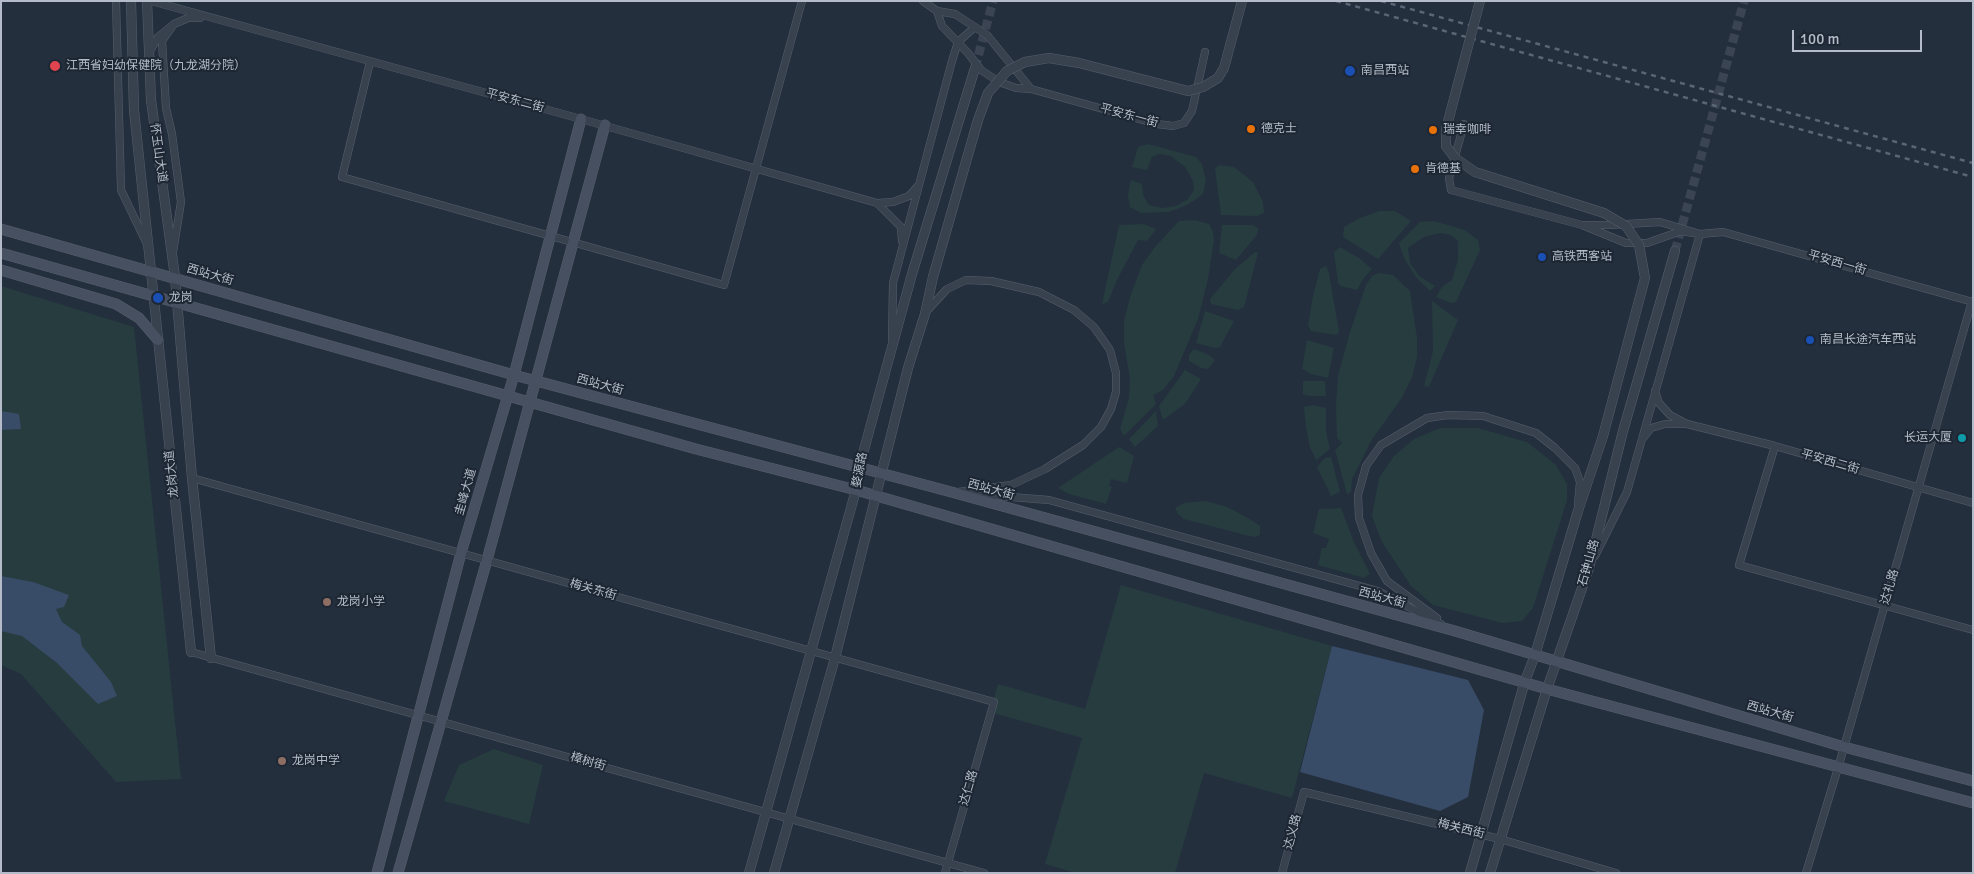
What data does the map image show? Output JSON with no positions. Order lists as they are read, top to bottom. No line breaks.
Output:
{"streets":{"main road":["西站大街","圭峰大道"],"street":["平安东二街","平安东一街","怀玉山大道","平安西一街","平安西二街","婺源路","龙岗大道","石钟山路","达礼路","梅关东街","樟树街","达仁路","梅关西街","达义路"]},"crossings":[["平安东二街","圭峰大道"],["怀玉山大道","西站大街"],["怀玉山大道","龙岗大道"],["平安西一街","达礼路"],["西站大街","婺源路"],["西站大街","圭峰大道"],["西站大街","石钟山路"],["西站大街","达礼路"],["平安西二街","达礼路"],["婺源路","梅关东街"],["婺源路","樟树街"],["龙岗大道","梅关东街"],["龙岗大道","樟树街"],["圭峰大道","梅关东街"],["圭峰大道","樟树街"],["石钟山路","梅关西街"],["梅关东街","达仁路"],["樟树街","达仁路"],["梅关西街","达义路"]],"places":["江西省妇幼保健院（九龙湖分院）","南昌西站","德克士","瑞幸咖啡","肯德基","高铁西客站","龙岗","南昌长途汽车西站","长运大厦","龙岗小学","龙岗中学"],"scale_bar":"100 m"}
